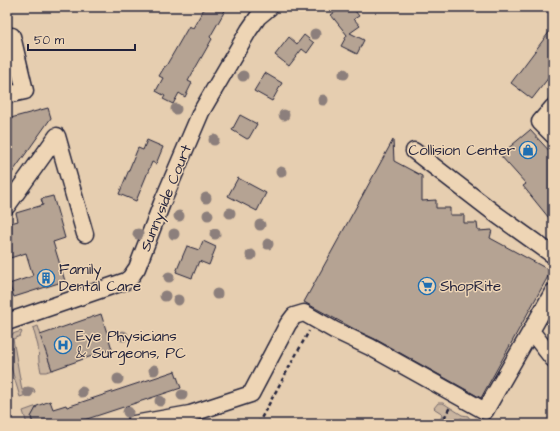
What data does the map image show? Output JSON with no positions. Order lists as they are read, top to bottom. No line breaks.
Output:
{"streets":{"street":["Sunnyside Court"]},"places":{"shop":["Collision Center"],"building":["Family Dental Care"],"supermarket":["ShopRite"],"hospital":["Eye Physicians & Surgeons, PC"]},"scale_bar":"50 m"}
